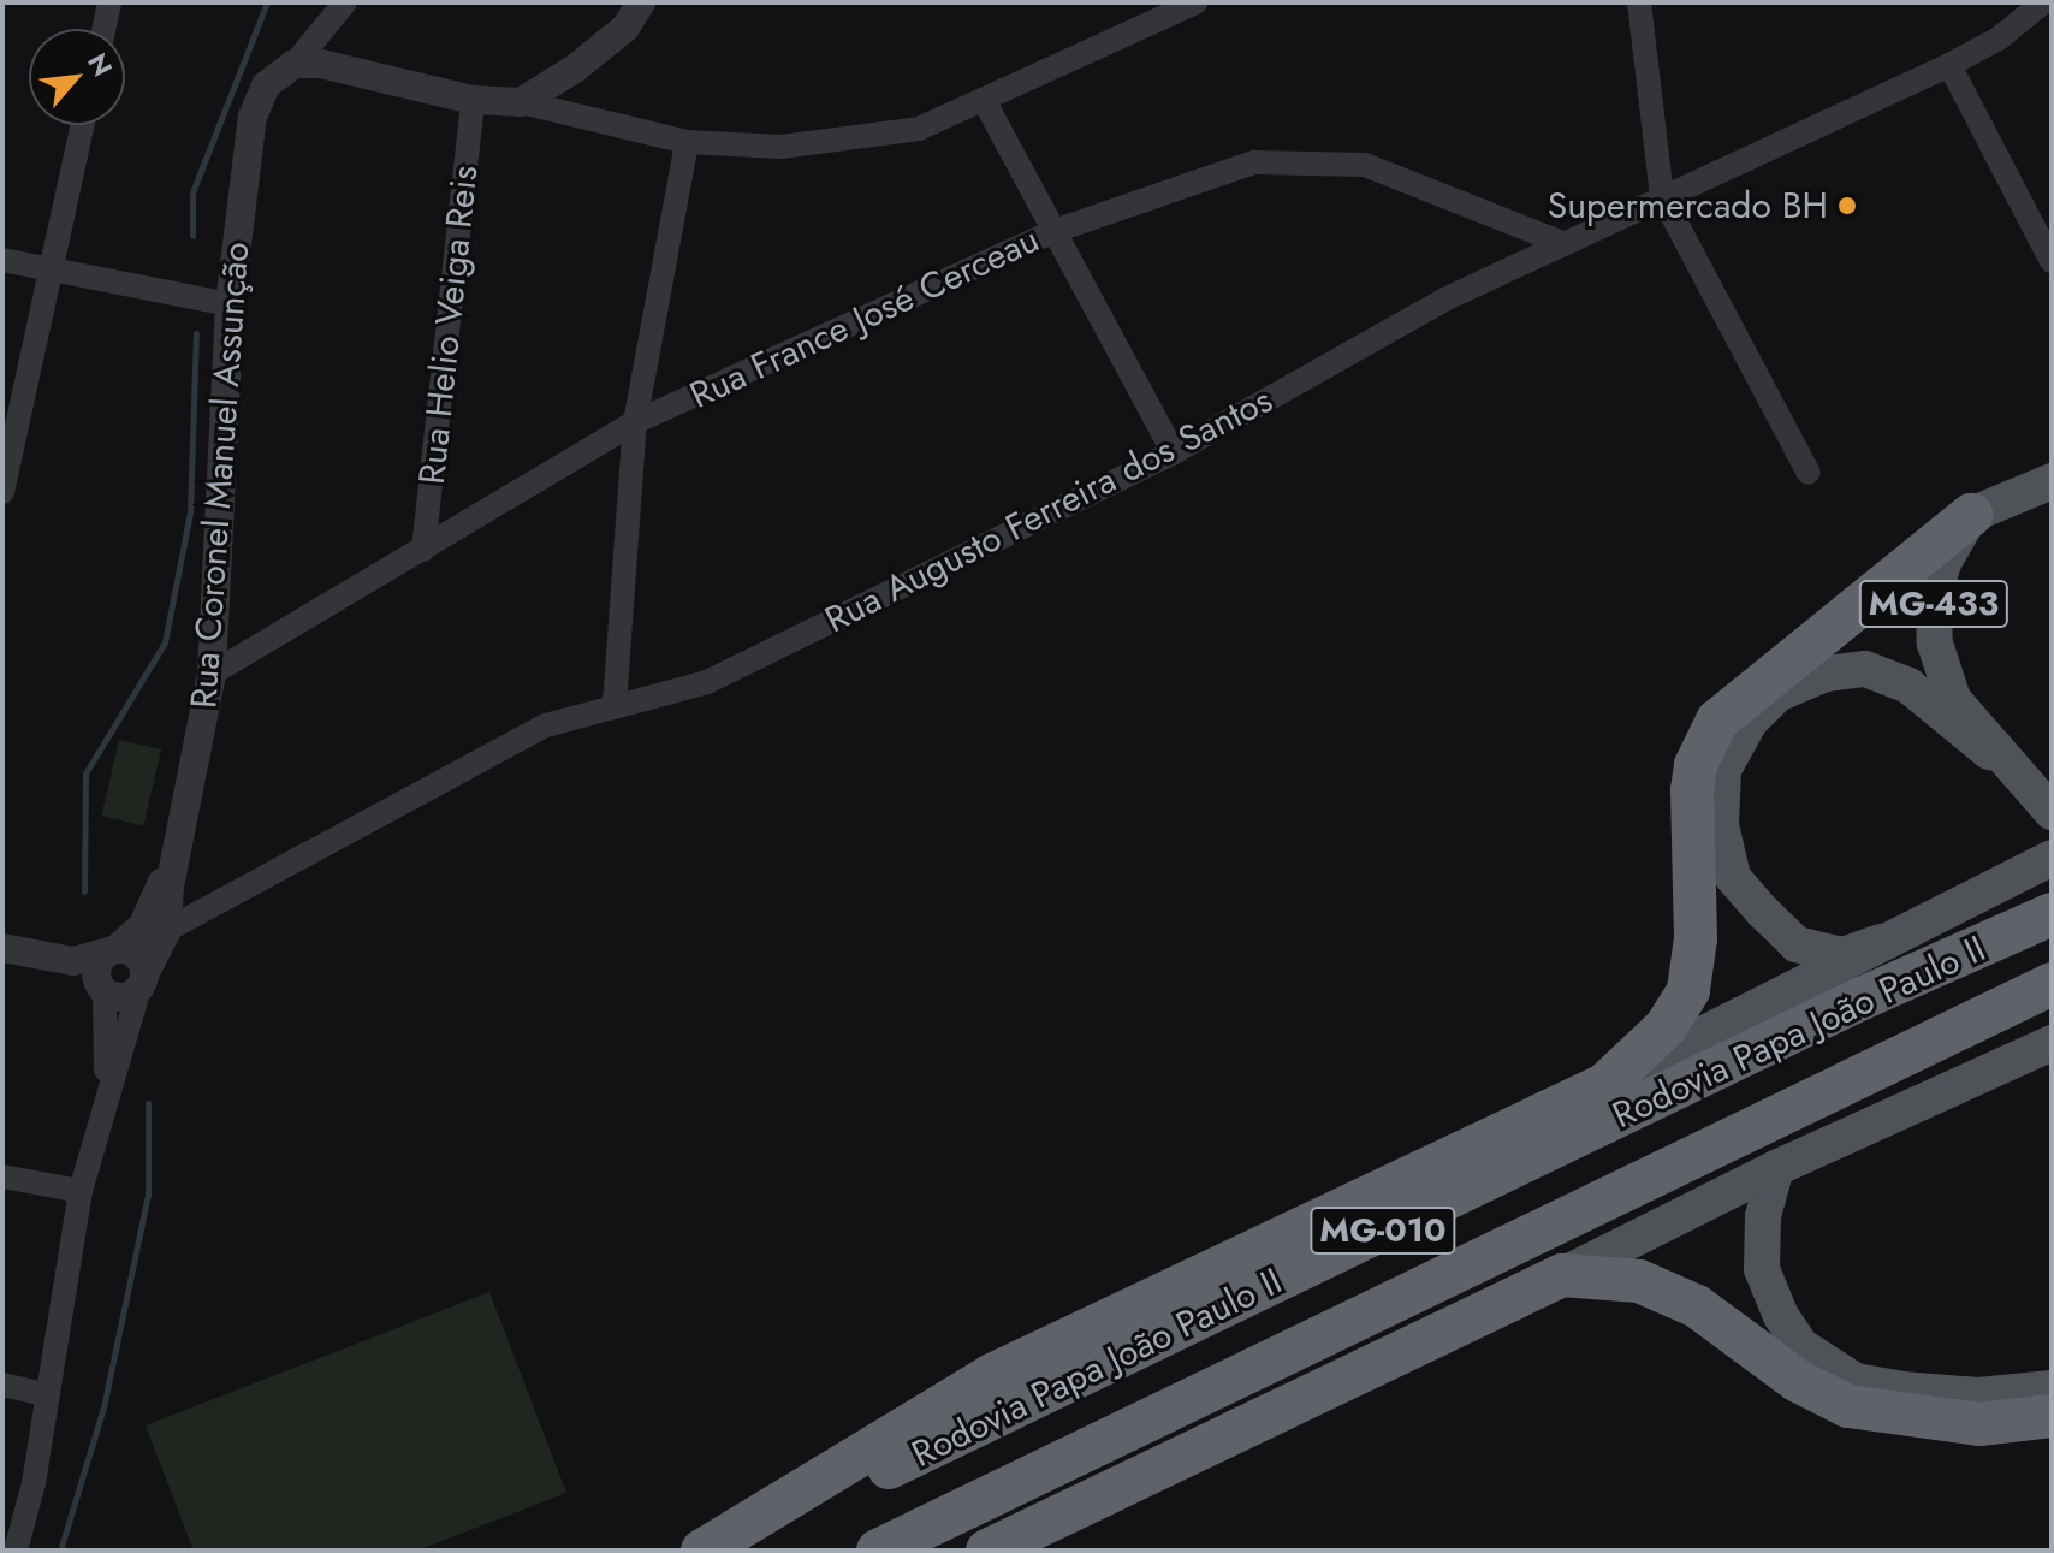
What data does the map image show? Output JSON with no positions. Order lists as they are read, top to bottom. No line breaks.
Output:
{"streets":{"highway":["Rodovia Papa João Paulo II","MG-010"],"main road":["MG-433"],"street":["Rua France José Cerceau","Rua Helio Veiga Reis","Rua Coronel Manuel Assunção","Rua Augusto Ferreira dos Santos"]},"crossings":[["Rua France José Cerceau","Rua Helio Veiga Reis"],["Rua France José Cerceau","Rua Coronel Manuel Assunção"],["Rua France José Cerceau","Rua Augusto Ferreira dos Santos"],["Rua Coronel Manuel Assunção","Rua Augusto Ferreira dos Santos"]],"places":["Supermercado BH"],"north":"top right"}
